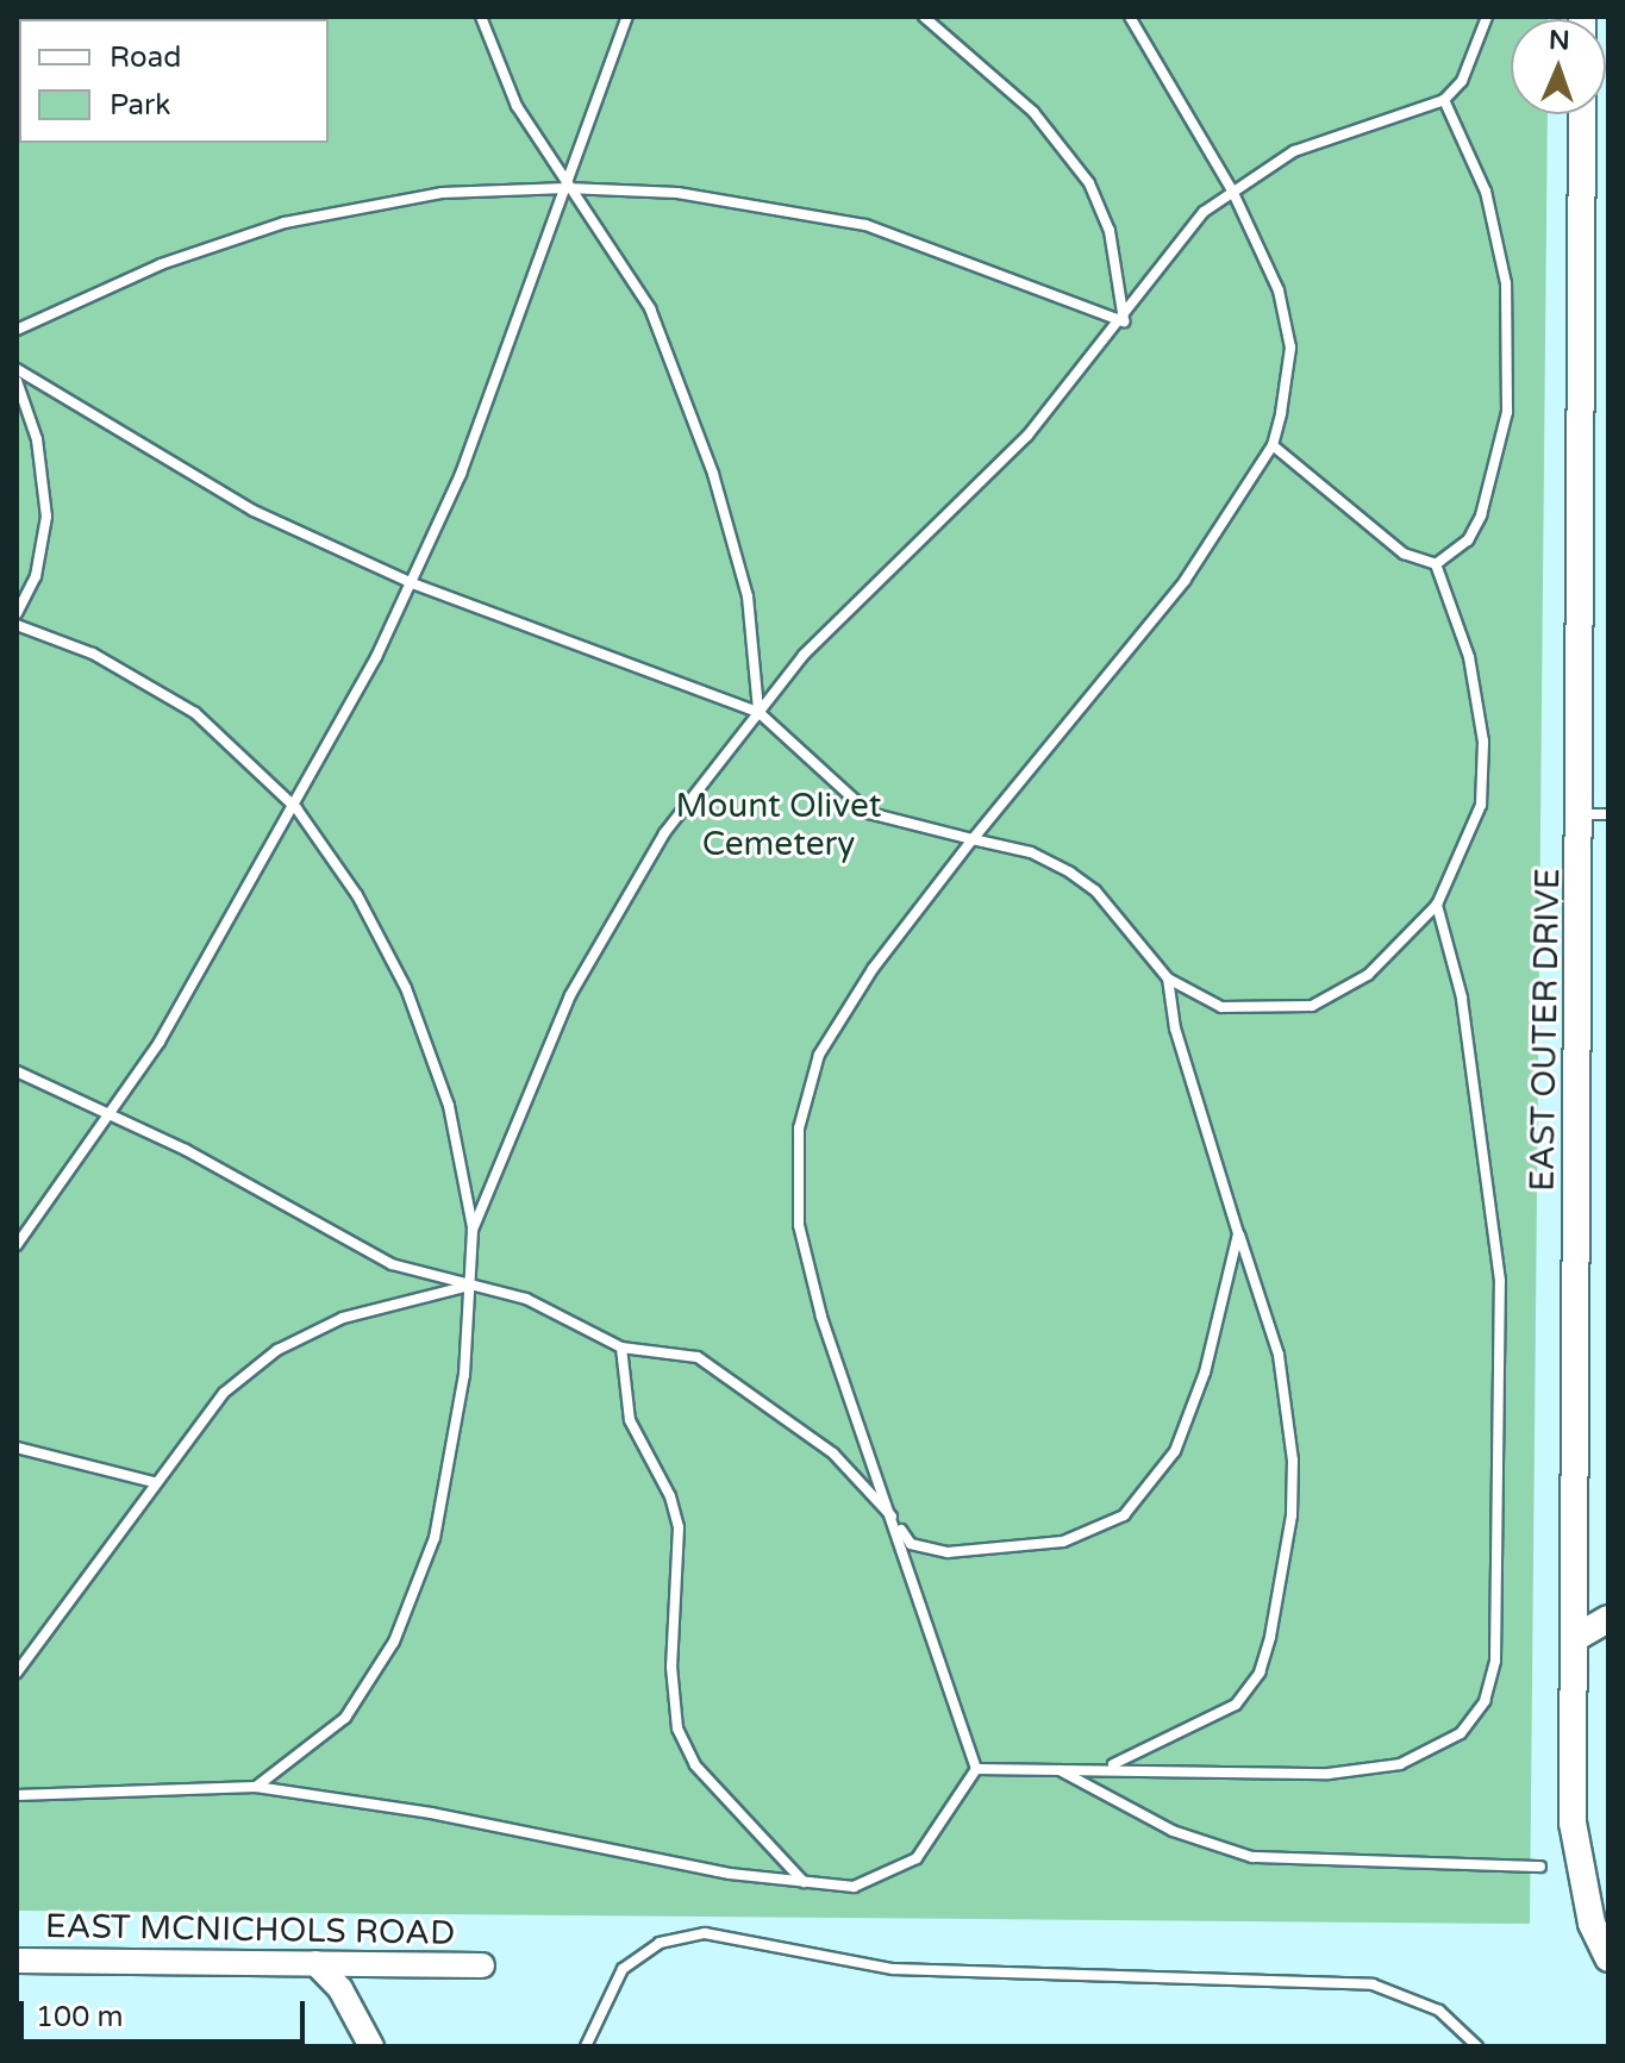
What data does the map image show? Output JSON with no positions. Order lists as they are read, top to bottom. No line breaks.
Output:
{"streets":{"main road":["EAST OUTER DRIVE"],"street":["EAST MCNICHOLS ROAD"]},"parks":["Mount Olivet Cemetery"],"legend":["Road","Park"],"scale_bar":"100 m","north":"top"}
